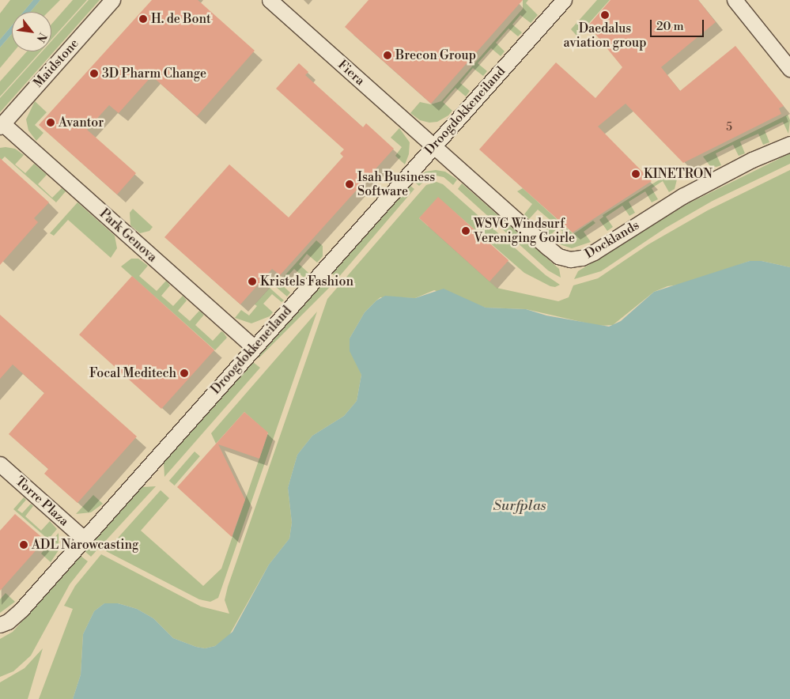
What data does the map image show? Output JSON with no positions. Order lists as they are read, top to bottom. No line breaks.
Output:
{"streets":{"street":["Maidstone","Fiera","Droogdokkeneiland","Park Genova","Docklands","Torre Plaza"]},"crossings":[["Maidstone","Park Genova"],["Fiera","Droogdokkeneiland"],["Fiera","Docklands"],["Droogdokkeneiland","Park Genova"],["Droogdokkeneiland","Docklands"],["Droogdokkeneiland","Torre Plaza"]],"water":["Surfplas"],"places":["Daedalus aviation group","H. de Bont","Brecon Group","3D Pharm Change","Avantor","KINETRON","Isah Business Software","WSVG Windsurf Vereniging Goirle","Kristels Fashion","Focal Meditech","ADL Narowcasting"],"house_numbers":["5"],"scale_bar":"20 m","north":"bottom right"}
